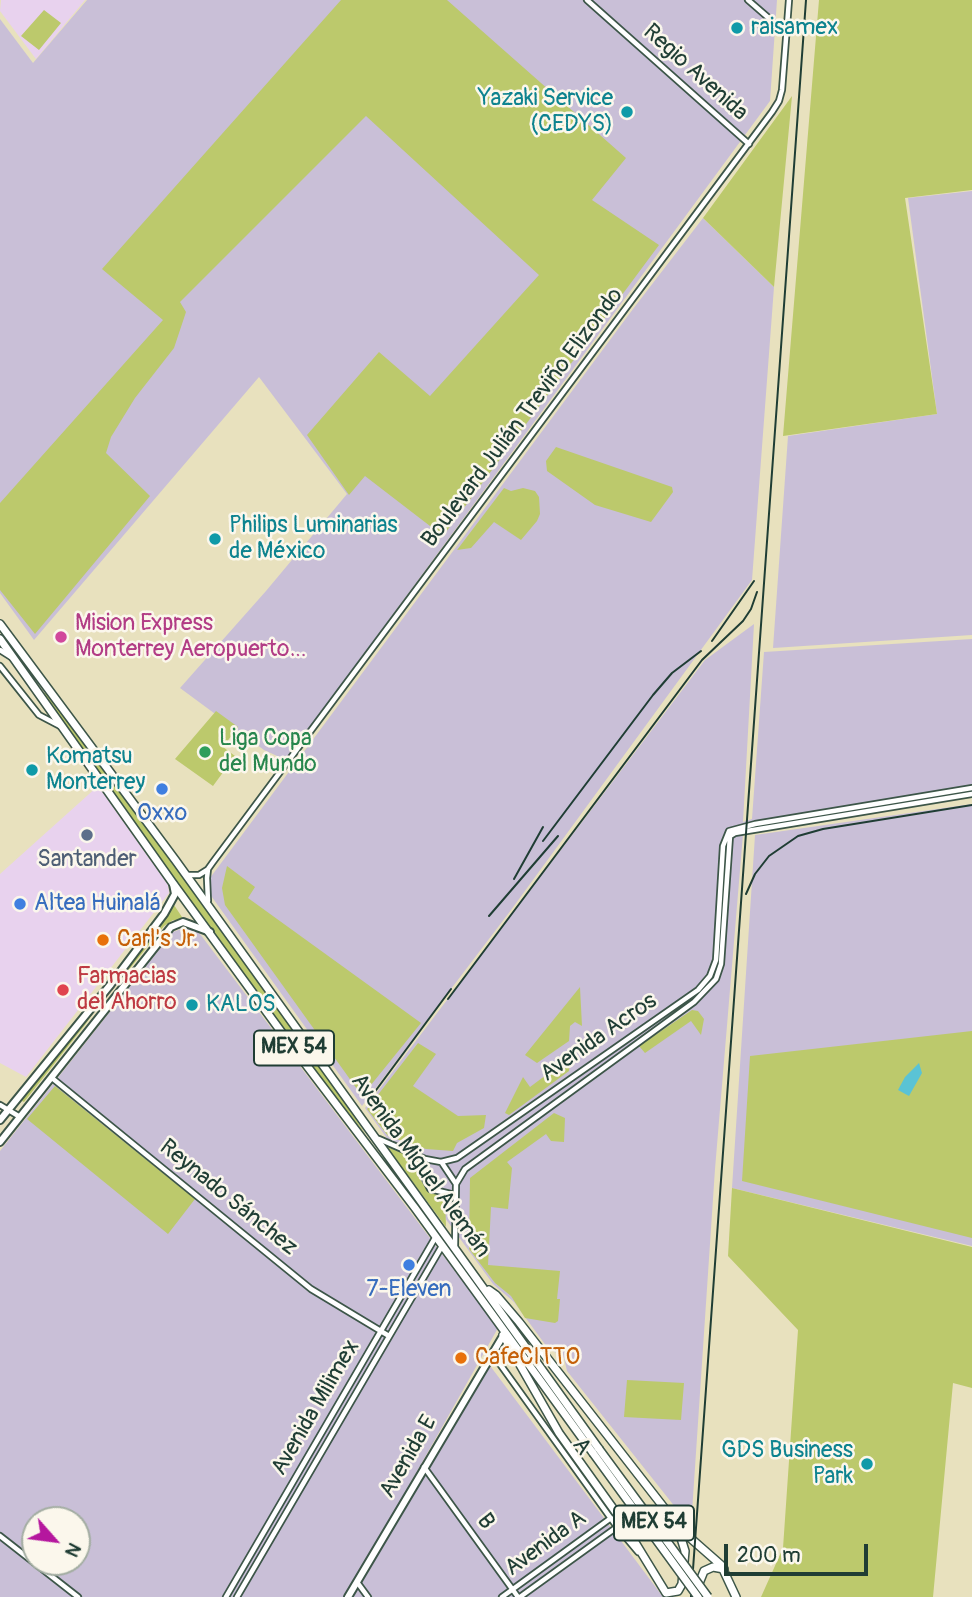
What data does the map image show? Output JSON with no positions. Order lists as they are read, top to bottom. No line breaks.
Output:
{"streets":{"highway":["MEX 54","Avenida Miguel Alemán"],"main road":["Avenida E"],"street":["Regio Avenida","Boulevard Julián Treviño Elizondo","Avenida Acros","Reynado Sánchez","Avenida Milimex","A","B","Avenida A"]},"crossings":[["Regio Avenida","Boulevard Julián Treviño Elizondo"],["Avenida Miguel Alemán","Avenida Milimex"],["Reynado Sánchez","Avenida Milimex"],["A","Avenida E"],["A","Avenida A"],["Avenida E","B"],["B","Avenida A"]],"places":["raisamex","Yazaki Service (CEDYS)","Philips Luminarias de México","Mision Express Monterrey Aeropuerto…","Liga Copa del Mundo","Komatsu Monterrey","Oxxo","Santander","Altea Huinalá","Carl's Jr.","Farmacias del Ahorro","KALOS","7-Eleven","CafeCITTO","GDS Business Park"],"scale_bar":"200 m","north":"bottom right"}
